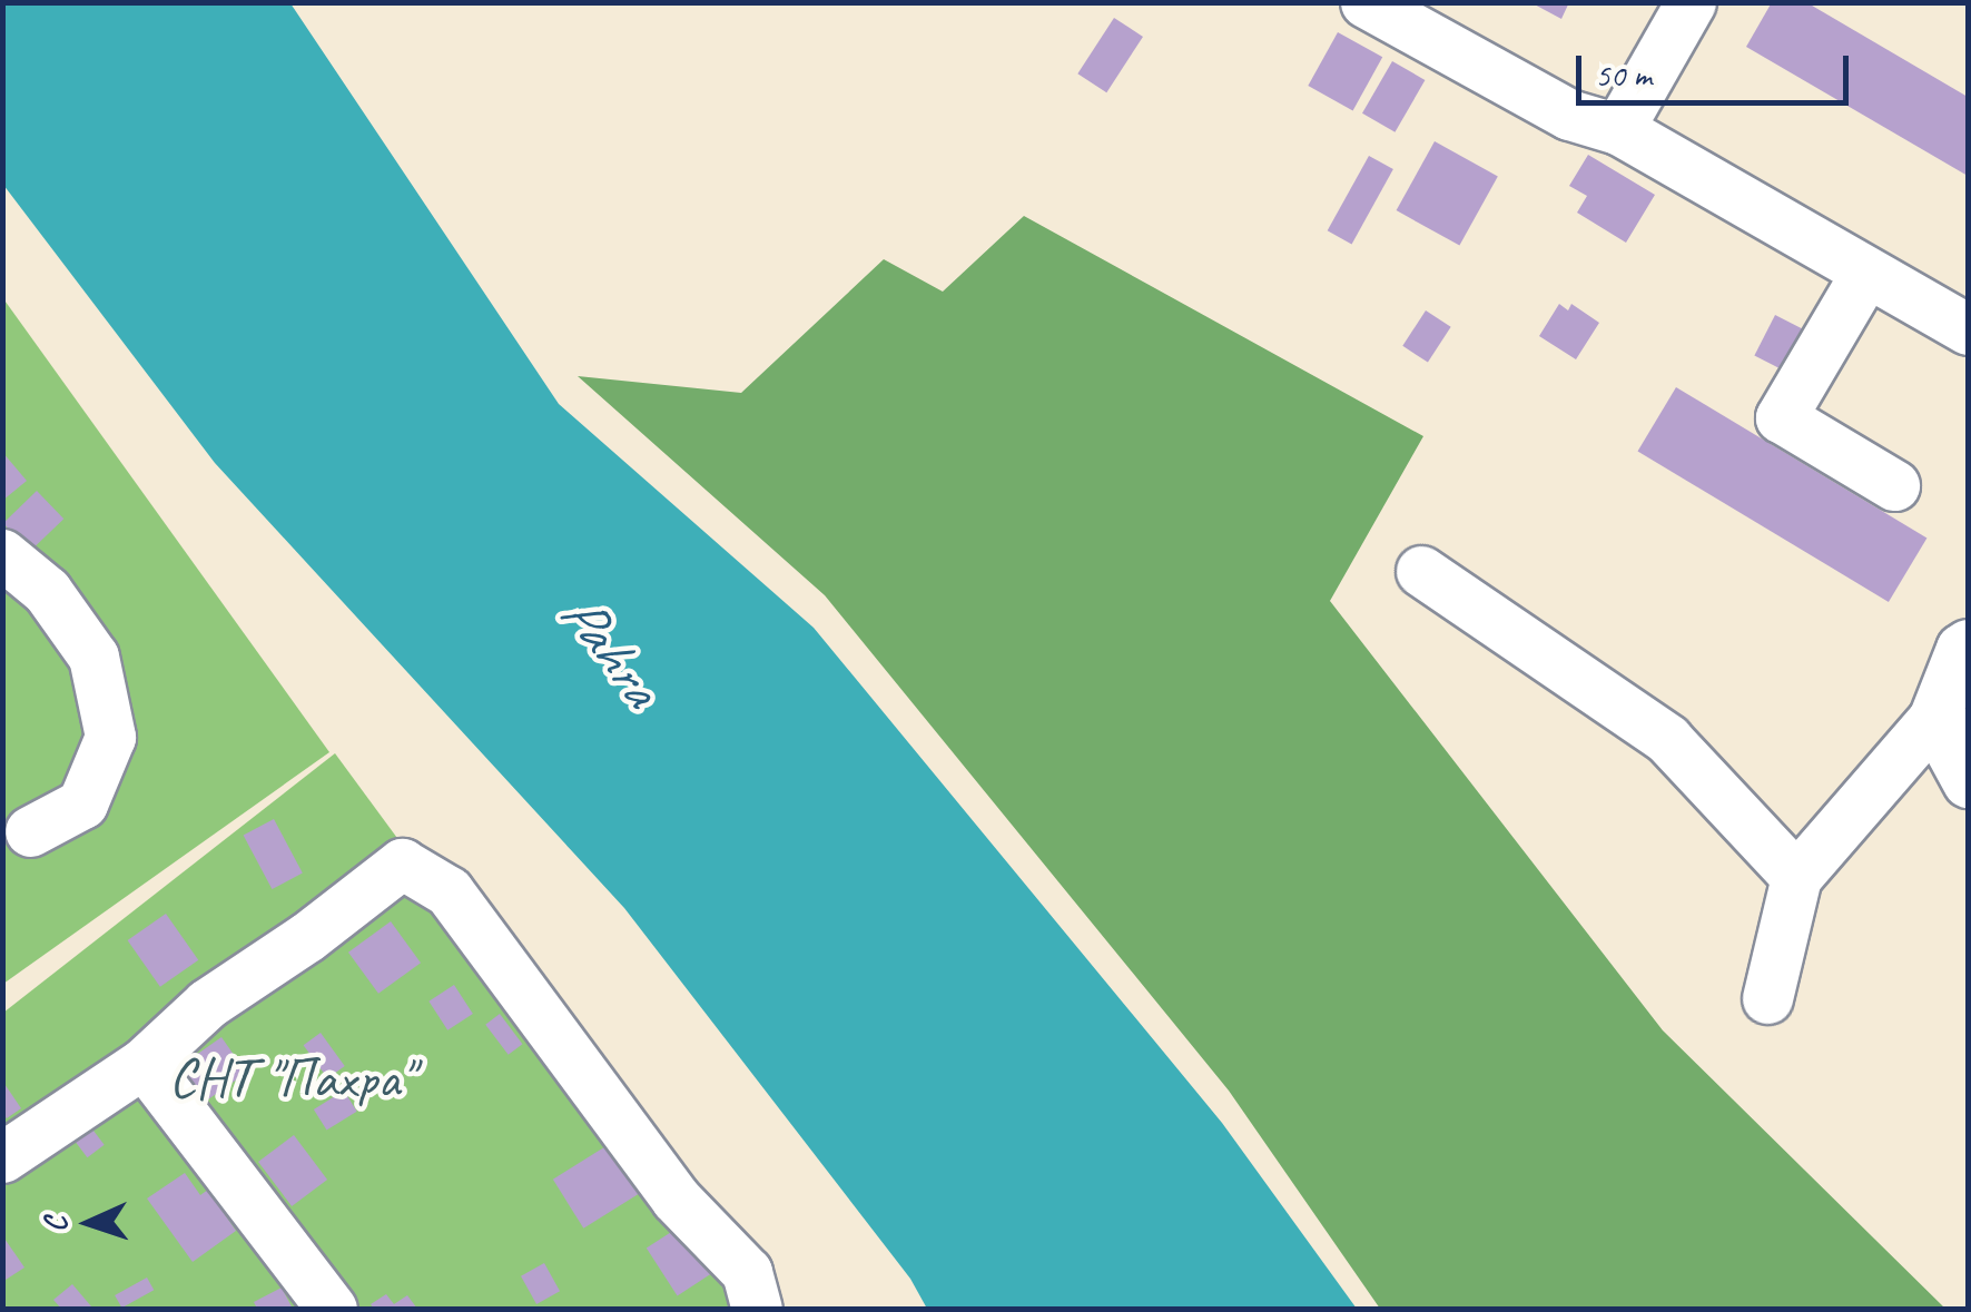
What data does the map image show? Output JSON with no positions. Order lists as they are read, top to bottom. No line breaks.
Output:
{"water":["Pahra"],"parks":["СНТ \"Пахра\""],"scale_bar":"50 m","north":"left"}
